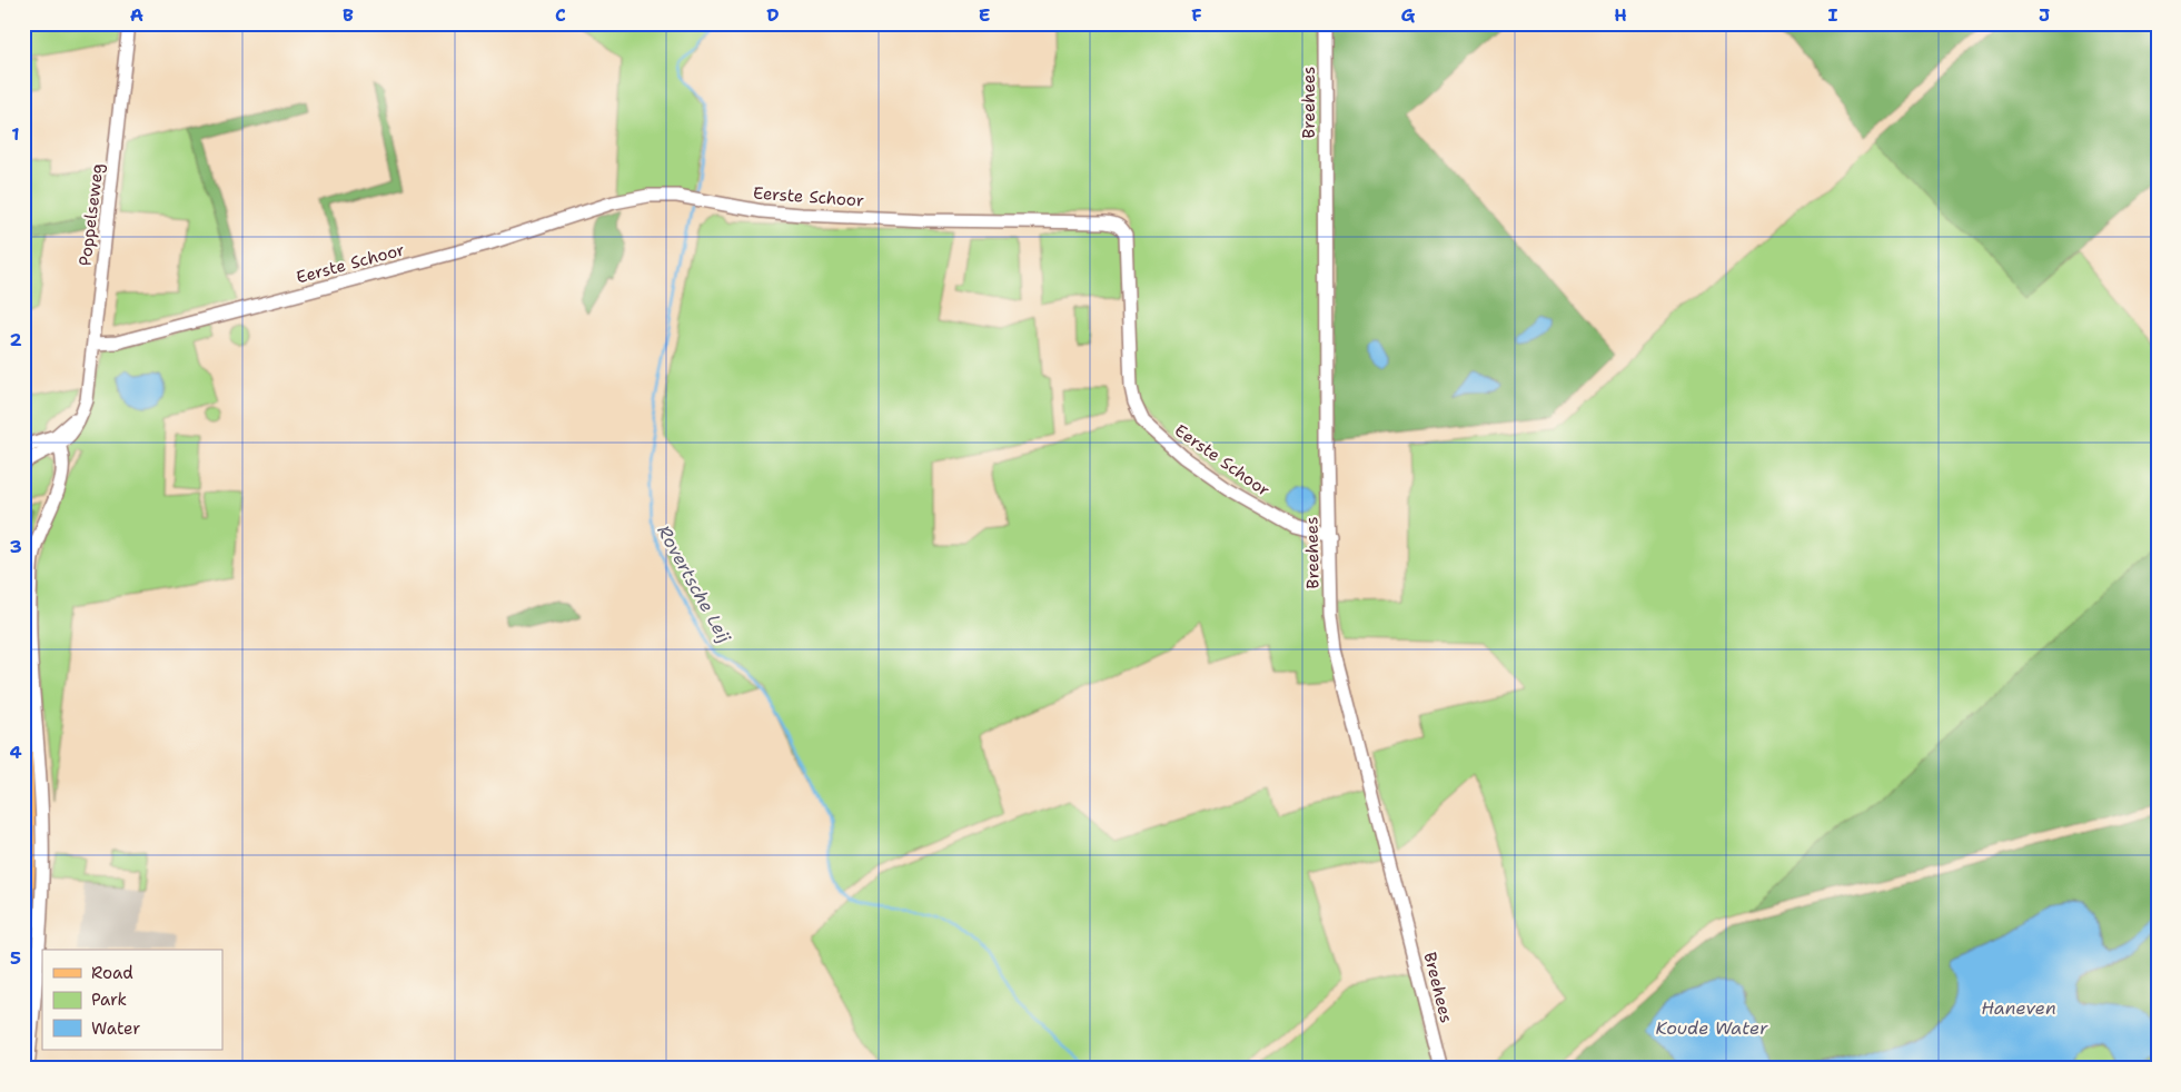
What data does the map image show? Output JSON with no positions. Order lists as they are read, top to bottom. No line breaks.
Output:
{"streets":{"street":["Breehees","Eerste Schoor","Poppelseweg"]},"crossings":[["Breehees","Eerste Schoor"],["Eerste Schoor","Poppelseweg"]],"water":["Rovertsche Leij","Haneven","Koude Water"],"legend":["Road","Park","Water"],"grid":{"columns":["A","B","C","D","E","F","G","H","I","J"],"rows":["1","2","3","4","5"]}}
